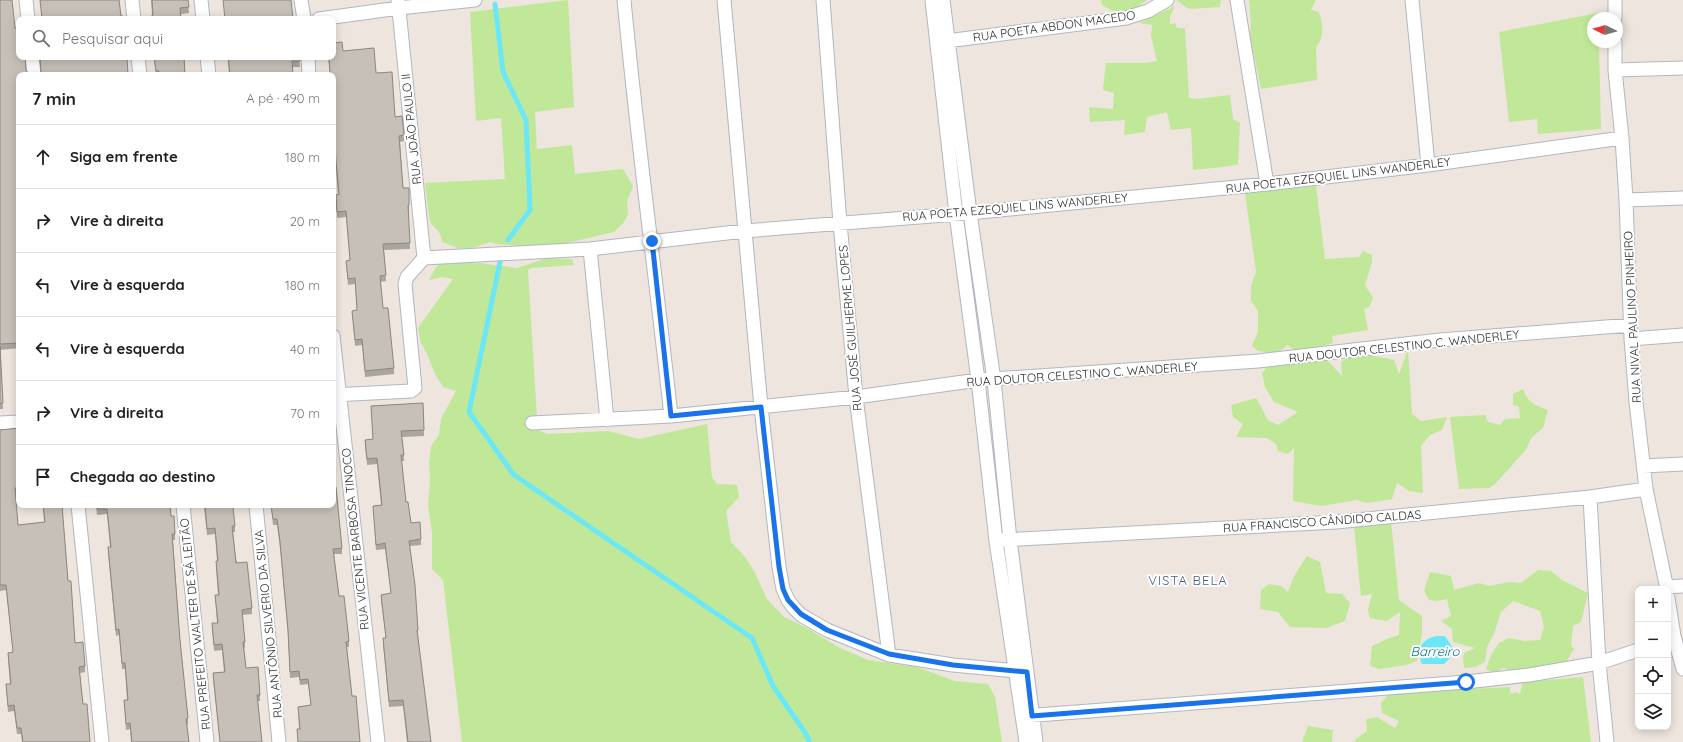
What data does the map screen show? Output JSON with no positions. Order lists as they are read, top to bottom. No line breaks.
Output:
{"streets":{"street":["RUA POETA ABDON MACEDO","RUA JOÃO PAULO II","RUA POETA EZEQUIEL LINS WANDERLEY","RUA NIVAL PAULINO PINHEIRO","RUA JOSÉ GUILHERME LOPES","RUA DOUTOR CELESTINO C. WANDERLEY","RUA FRANCISCO CÂNDIDO CALDAS","RUA VICENTE BARBOSA TINOCO","RUA PREFEITO WALTER DE SÁ LEITÃO","RUA ANTÔNIO SILVERIO DA SILVA"]},"crossings":[["RUA JOÃO PAULO II","RUA POETA EZEQUIEL LINS WANDERLEY"],["RUA POETA EZEQUIEL LINS WANDERLEY","RUA NIVAL PAULINO PINHEIRO"],["RUA POETA EZEQUIEL LINS WANDERLEY","RUA JOSÉ GUILHERME LOPES"],["RUA NIVAL PAULINO PINHEIRO","RUA DOUTOR CELESTINO C. WANDERLEY"],["RUA NIVAL PAULINO PINHEIRO","RUA FRANCISCO CÂNDIDO CALDAS"],["RUA JOSÉ GUILHERME LOPES","RUA DOUTOR CELESTINO C. WANDERLEY"]],"districts":["VISTA BELA"],"water":["Barreiro"],"north":"left","page":{"search":"Pesquisar aqui","heading":["7 min","A pé · 490 m"],"list":[["Siga em frente","180 m"],["Vire à direita","20 m"],["Vire à esquerda","180 m"],["Vire à esquerda","40 m"],["Vire à direita","70 m"],"Chegada ao destino"],"map_buttons":["+","−"]}}
